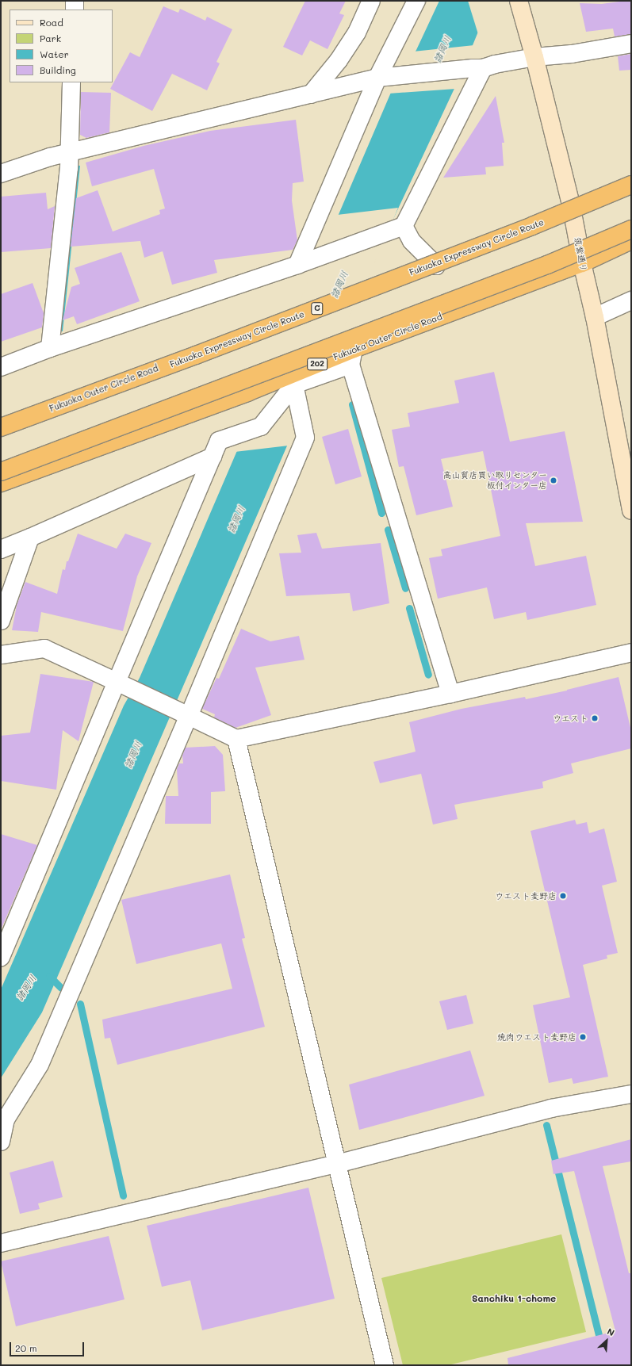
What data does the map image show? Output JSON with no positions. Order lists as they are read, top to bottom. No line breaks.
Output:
{"streets":{"highway":["Fukuoka Expressway Circle Route","C","Fukuoka Outer Circle Road","202"],"street":["筑紫通り"]},"crossings":[["Fukuoka Expressway Circle Route","Fukuoka Outer Circle Road"],["筑紫通り","Fukuoka Outer Circle Road"]],"districts":["Sanchiku 1-chome"],"water":["諸岡川"],"places":["高山質店買い取りセンター 板付インター店","ウエスト","ウエスト麦野店","焼肉ウエスト麦野店"],"legend":["Road","Park","Water","Building"],"scale_bar":"20 m","north":"top right"}
